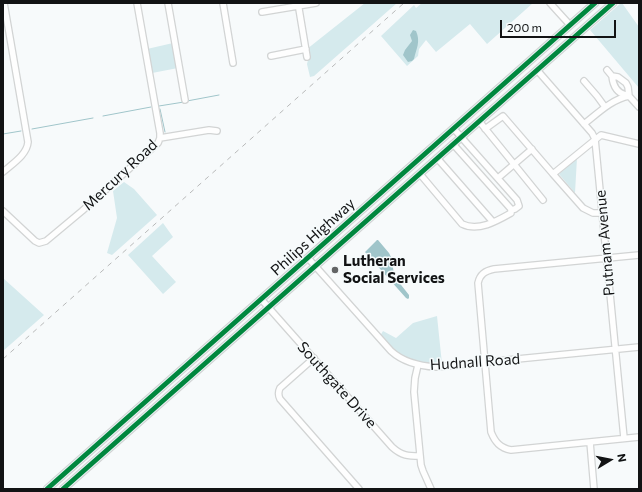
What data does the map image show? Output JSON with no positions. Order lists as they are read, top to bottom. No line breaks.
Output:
{"streets":{"main road":["Philips Highway"],"street":["Mercury Road","Putnam Avenue","Hudnall Road","Southgate Drive"]},"crossings":[["Philips Highway","Hudnall Road"],["Philips Highway","Southgate Drive"],["Putnam Avenue","Hudnall Road"]],"places":["Lutheran Social Services"],"scale_bar":"200 m","north":"right"}
